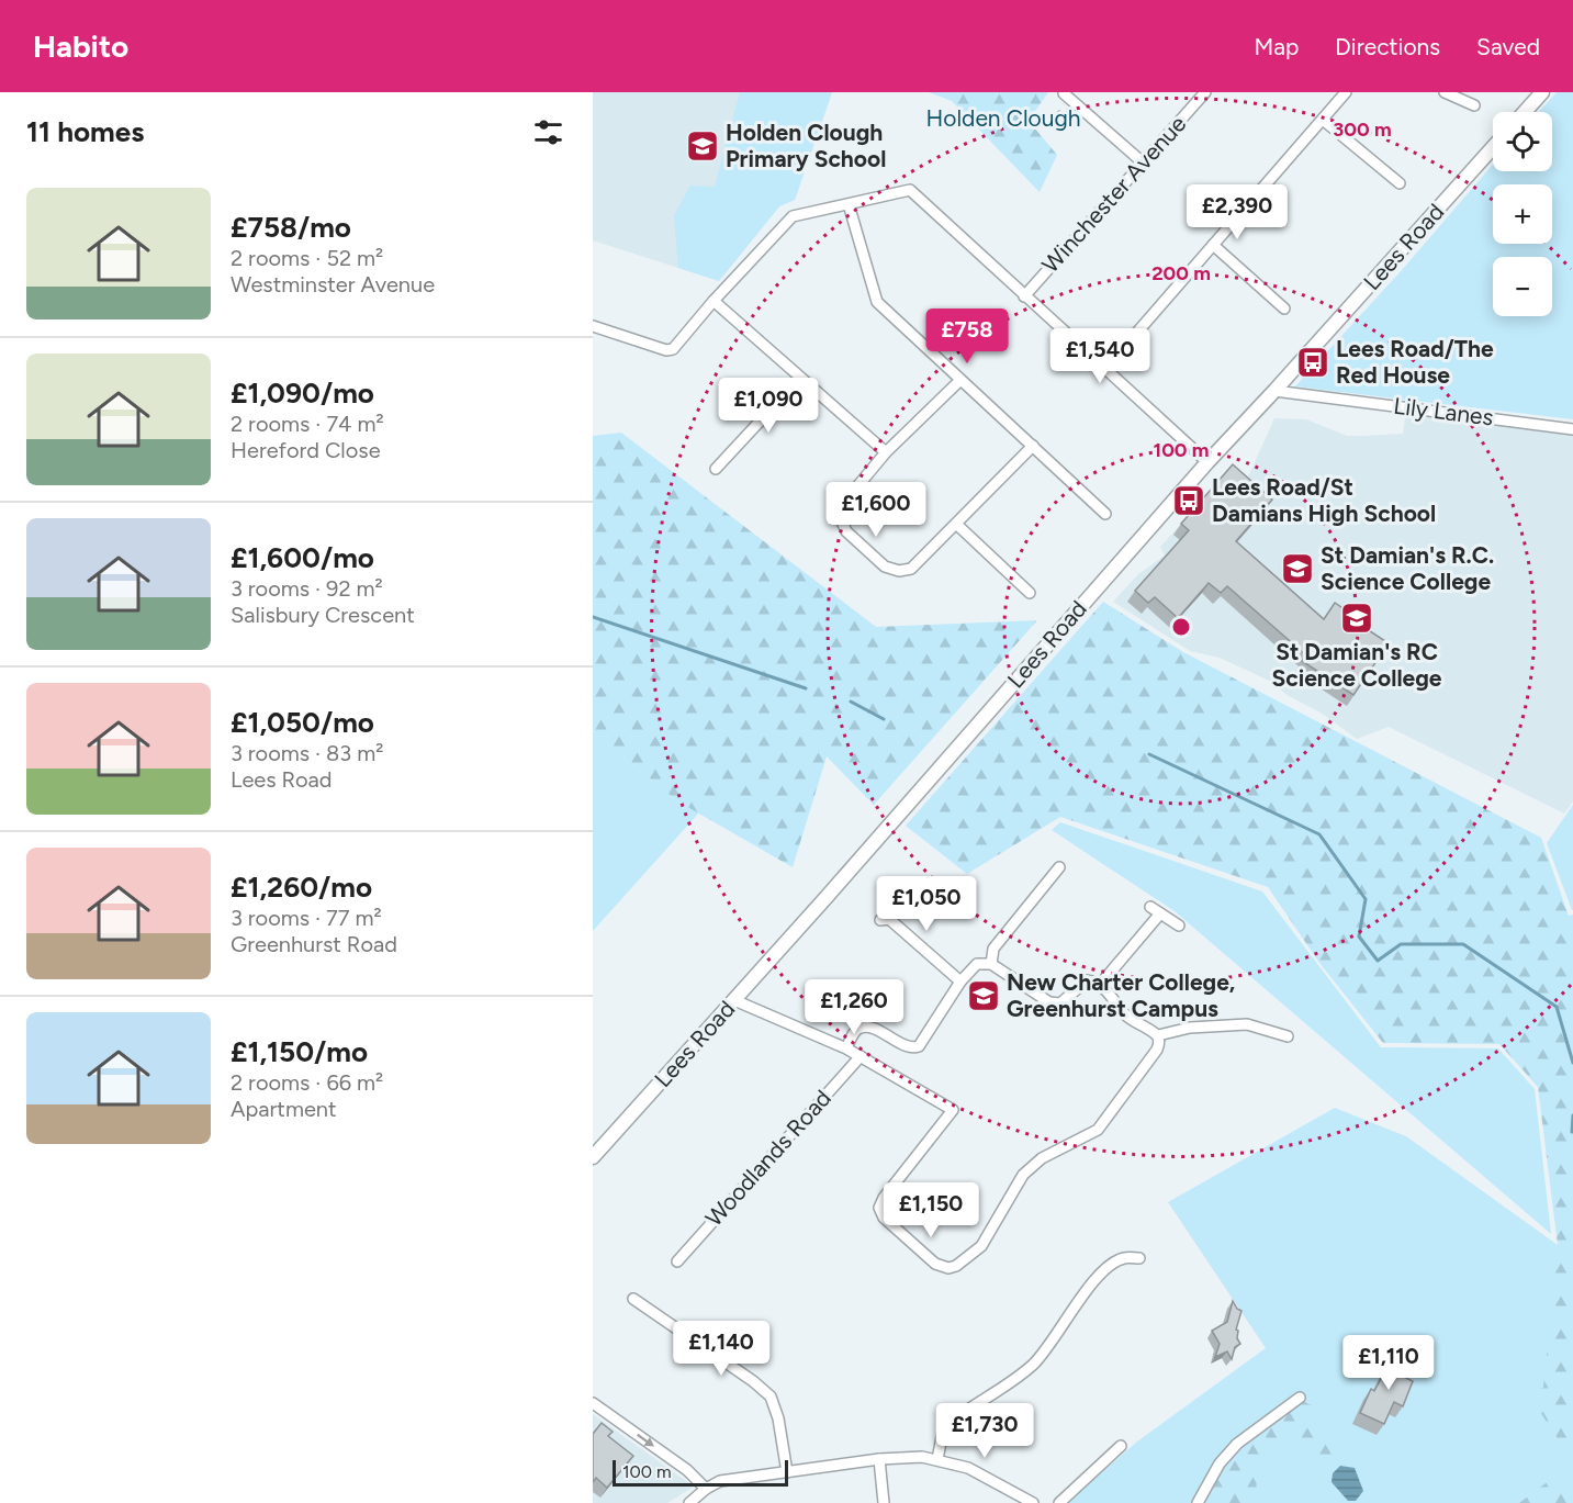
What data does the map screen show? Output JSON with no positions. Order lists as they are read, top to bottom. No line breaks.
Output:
{"streets":{"main road":["Lees Road"],"street":["Winchester Avenue","Lily Lanes","Woodlands Road"]},"crossings":[["Lees Road","Lily Lanes"]],"parks":["Holden Clough"],"places":{"school or university":["Holden Clough Primary School","St Damian's R.C. Science College","St Damian's RC Science College","New Charter College, Greenhurst Campus"],"bus stop":["Lees Road/The Red House","Lees Road/St Damians High School"]},"scale_bar":"100 m","page":{"header":"Habito","nav":["Map","Directions","Saved"],"heading":"11 homes","map_buttons":["+","−"],"list":[{"name":"£758/mo","note":"2 rooms · 52 m² · Westminster Avenue"},{"name":"£1,090/mo","note":"2 rooms · 74 m² · Hereford Close"},{"name":"£1,600/mo","note":"3 rooms · 92 m² · Salisbury Crescent"},{"name":"£1,050/mo","note":"3 rooms · 83 m² · Lees Road"},{"name":"£1,260/mo","note":"3 rooms · 77 m² · Greenhurst Road"},{"name":"£1,150/mo","note":"2 rooms · 66 m² · Apartment"}],"price":["£2,390","£758","£1,540","£1,090","£1,600","£1,050","£1,260","£1,150","£1,140","£1,110","£1,730"],"scale":"100 m"},"rings":["300 m","200 m","100 m"]}
